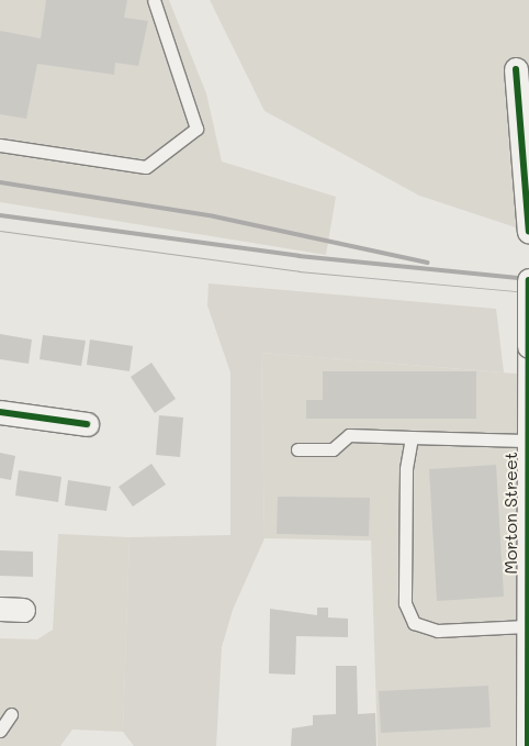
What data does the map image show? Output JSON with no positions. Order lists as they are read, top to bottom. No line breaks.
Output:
{"streets":{"street":["Morton Street"]}}
